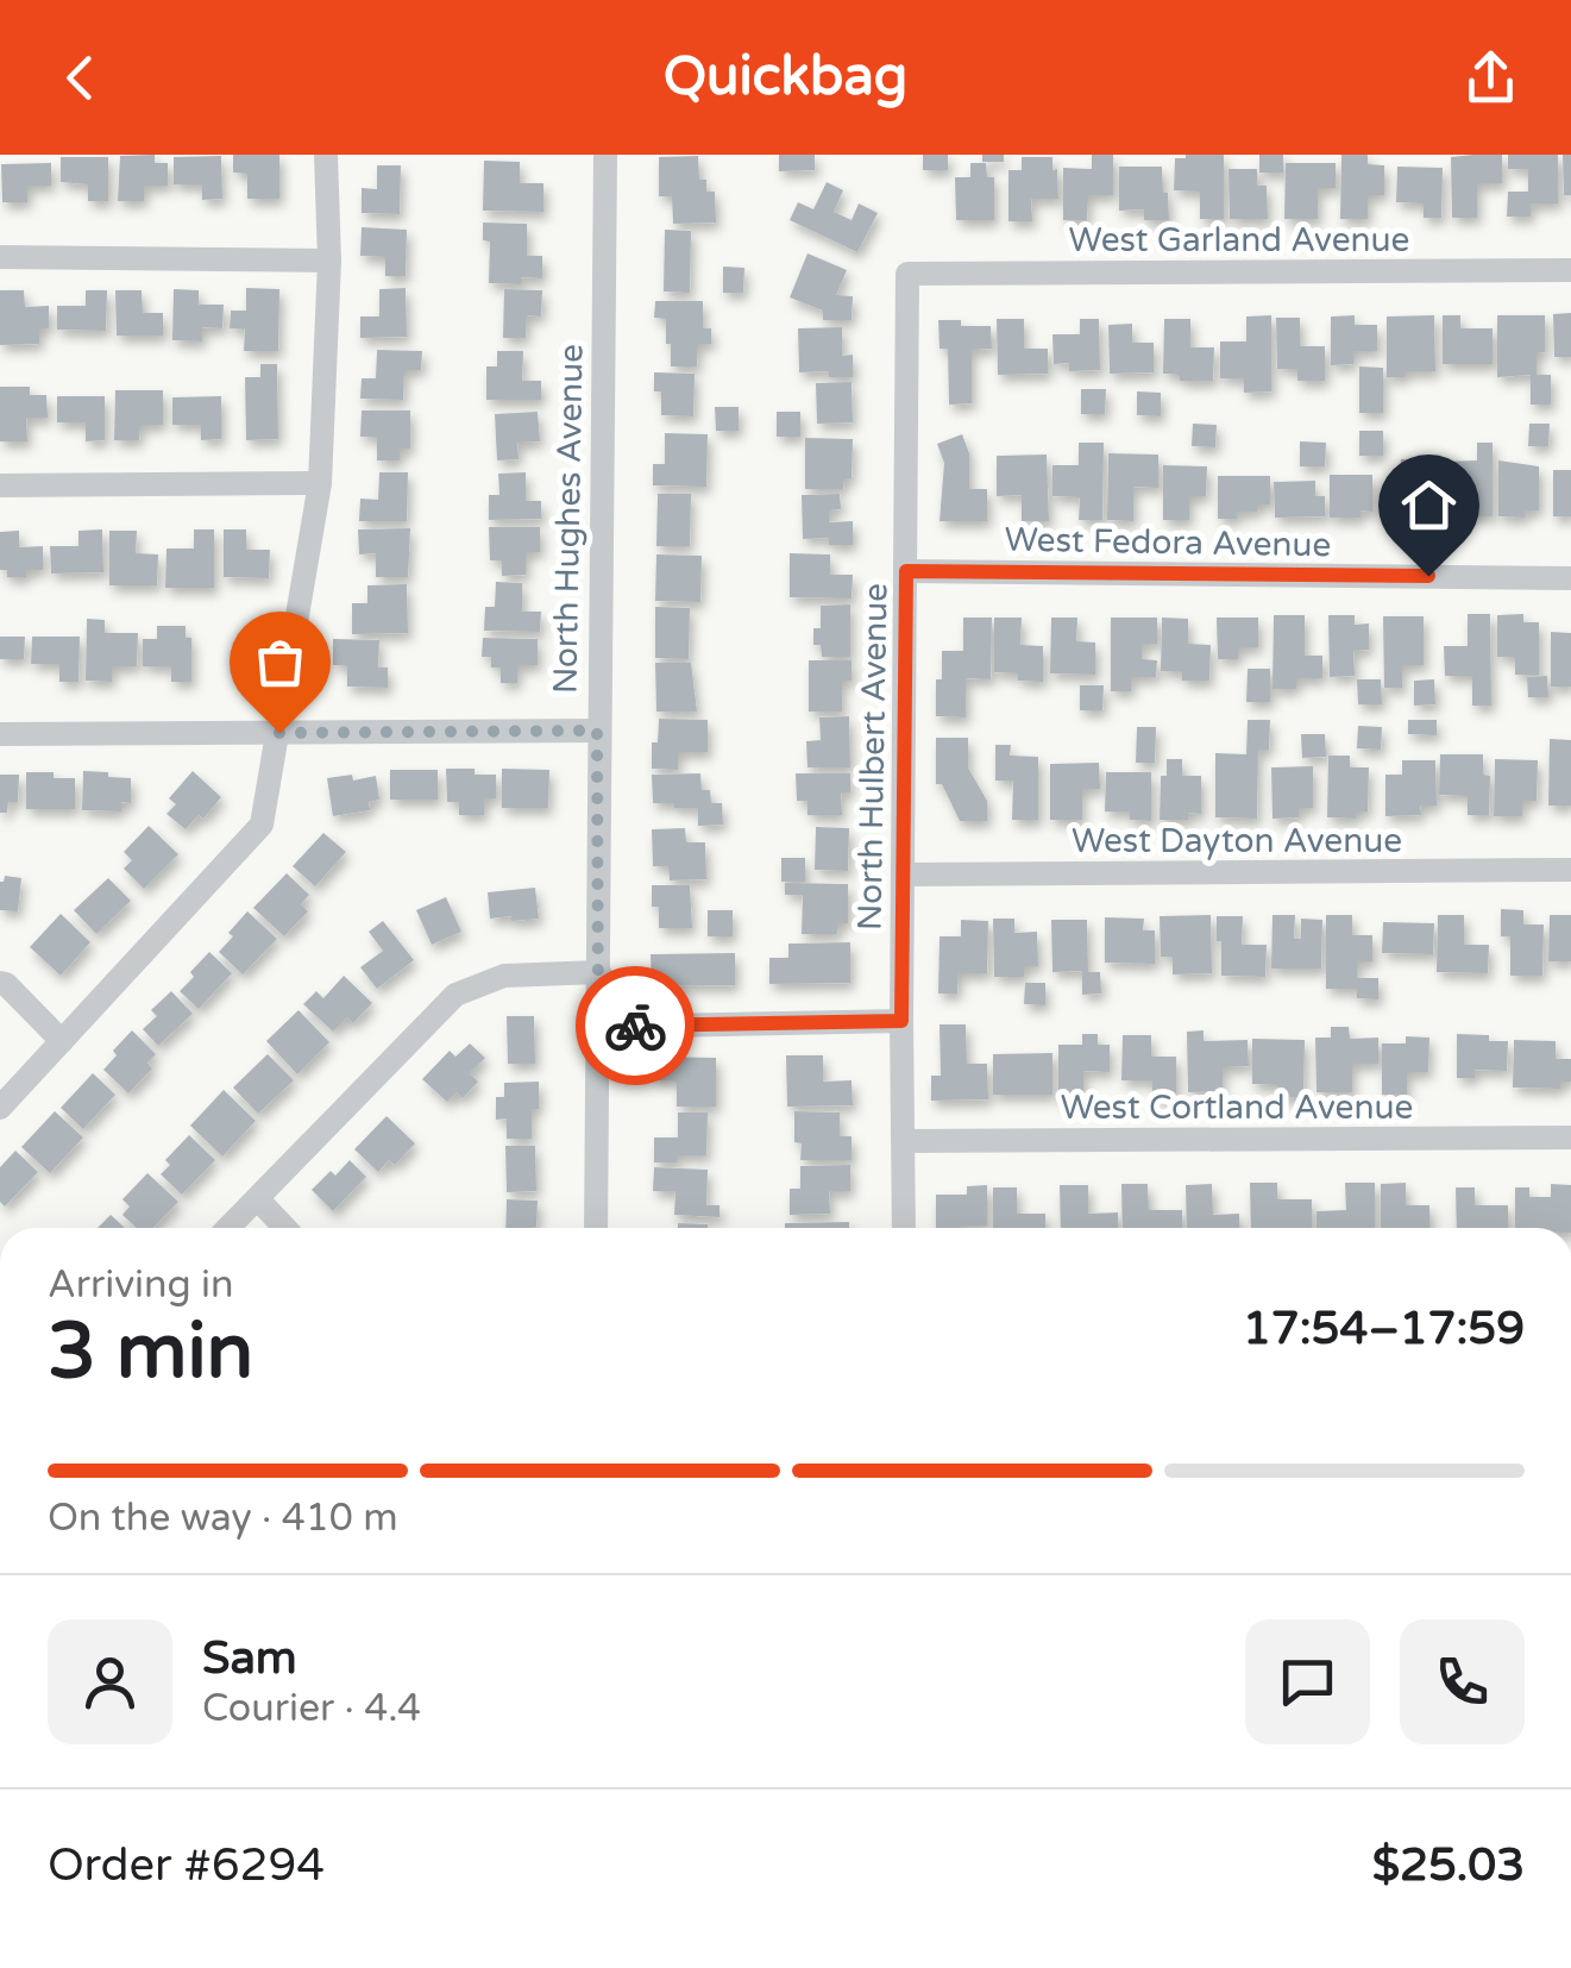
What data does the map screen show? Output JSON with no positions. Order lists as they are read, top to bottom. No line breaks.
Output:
{"streets":{"street":["West Garland Avenue","North Hughes Avenue","West Fedora Avenue","North Hulbert Avenue","West Dayton Avenue","West Cortland Avenue"]},"crossings":[["West Garland Avenue","North Hulbert Avenue"],["West Fedora Avenue","North Hulbert Avenue"],["North Hulbert Avenue","West Dayton Avenue"],["North Hulbert Avenue","West Cortland Avenue"]],"page":{"header":"Quickbag","heading":["3 min","Arriving in","17:54–17:59"],"panel":["Sam","Courier · 4.4","Order #6294","$25.03"],"bar":"On the way · 410 m"}}
